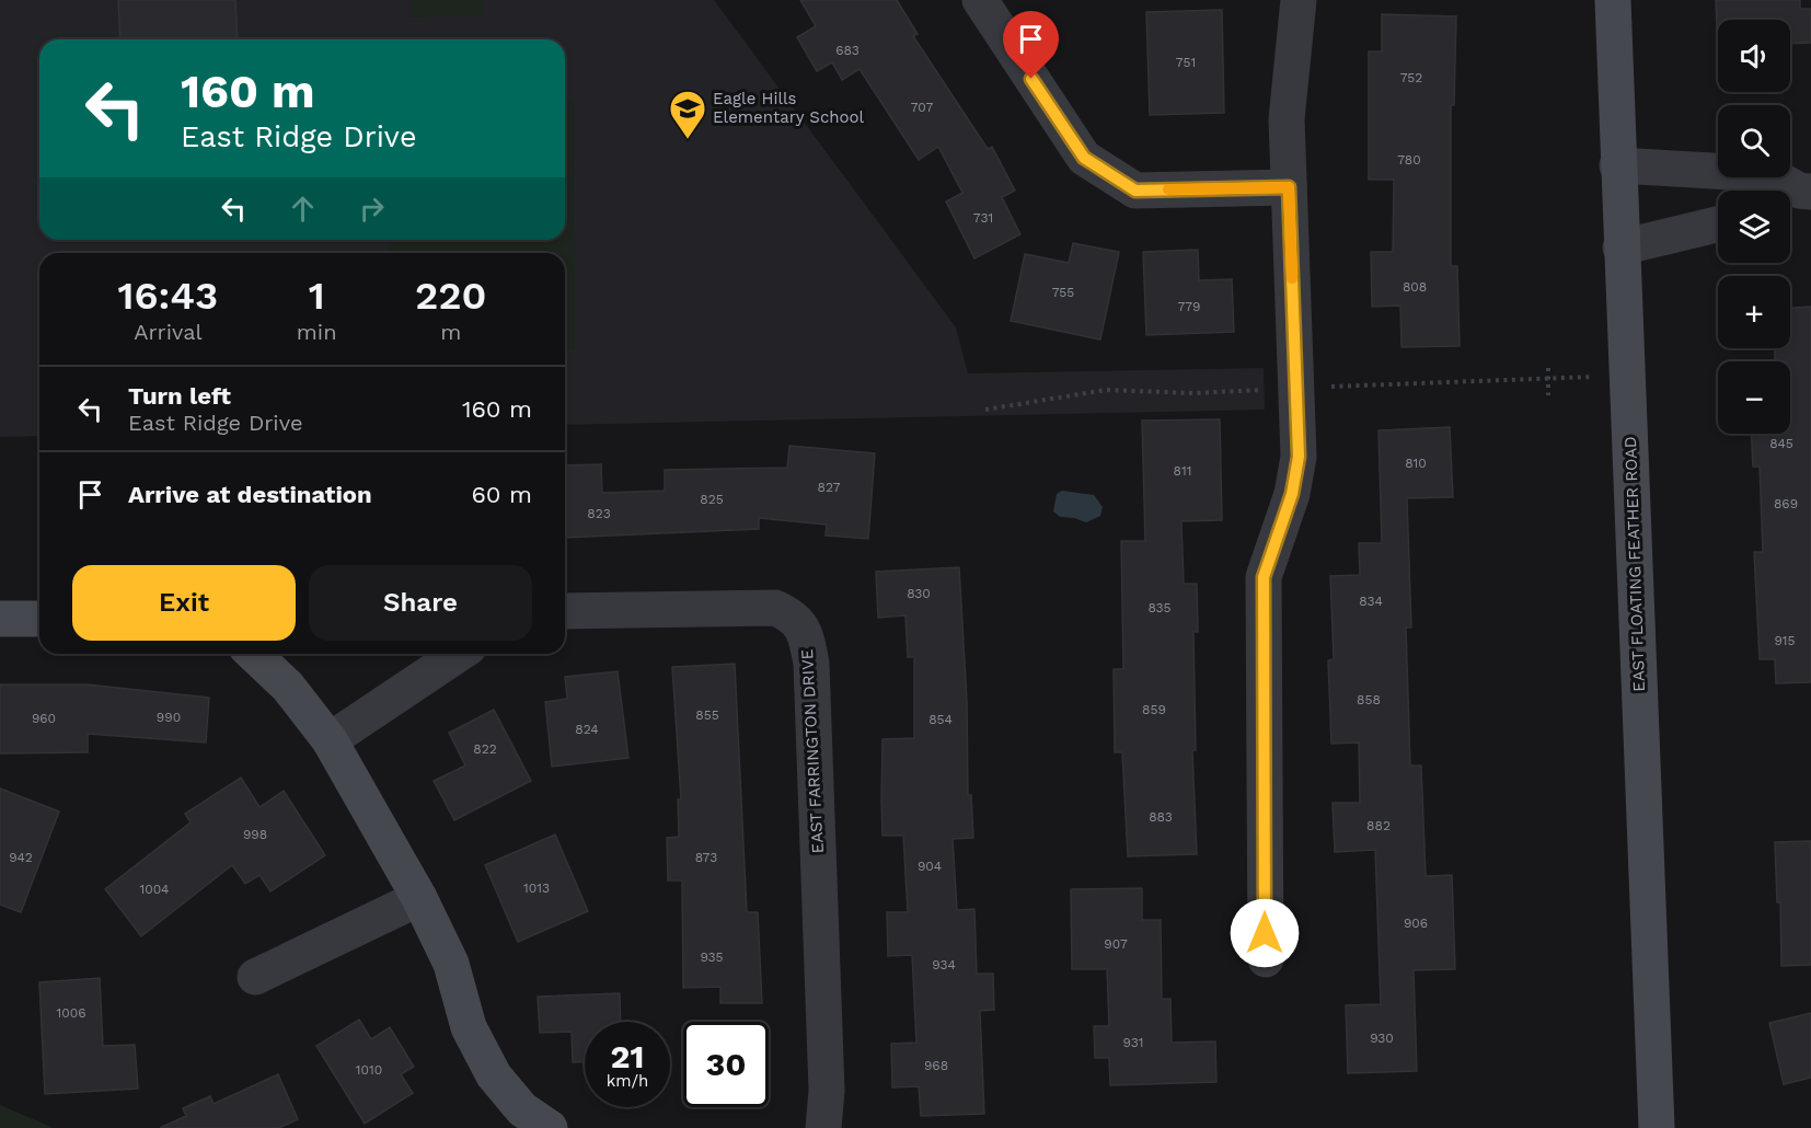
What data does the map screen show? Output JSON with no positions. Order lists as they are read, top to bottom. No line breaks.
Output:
{"streets":{"main road":["EAST FLOATING FEATHER ROAD"],"street":["EAST FARRINGTON DRIVE"]},"places":{"school or university":["Eagle Hills Elementary School"]},"house_numbers":["683","751","752","707","780","731","808","755","779","845","810","811","827","825","869","823","830","834","835","915","858","859","855","990","960","854","824","822","883","882","998","942","873","904","1013","1004","906","907","935","934","1006","930","931","968","1010"],"page":{"map_buttons":["+","−"],"turn":["160 m","East Ridge Drive"],"eta":["16:43","Arrival","1","min","220","m"],"list":[{"name":"Turn left","note":"East Ridge Drive","value":"160 m"},{"name":"Arrive at destination","value":"60 m"}],"buttons":["Exit","Share"],"speed":"21 km/h","limit":"30"}}
